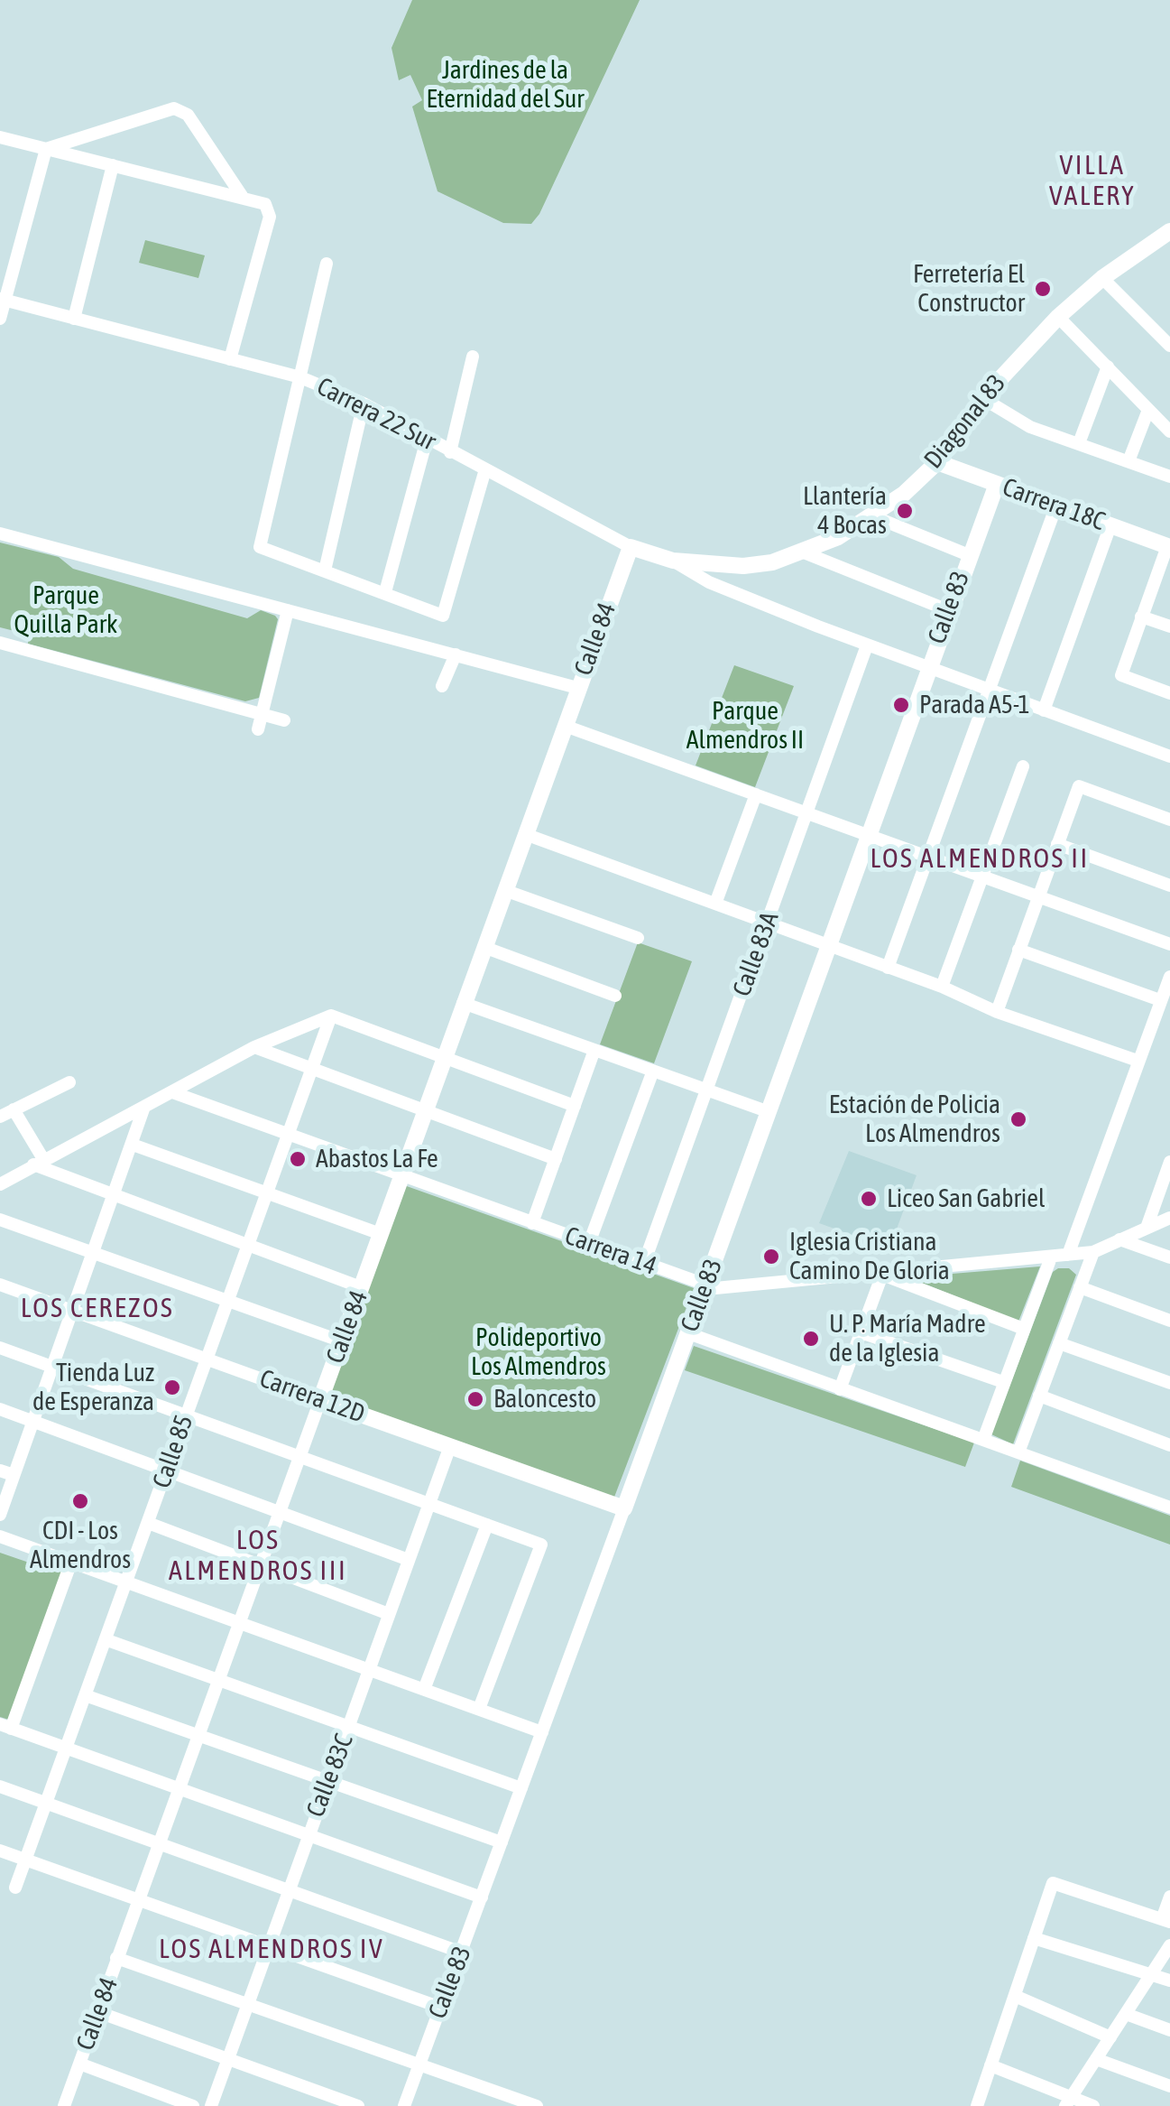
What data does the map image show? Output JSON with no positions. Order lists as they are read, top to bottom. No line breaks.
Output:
{"streets":{"street":["Carrera 22 Sur","Diagonal 83","Carrera 18C","Calle 83","Calle 84","Calle 83A","Carrera 14","Carrera 12D","Calle 85","Calle 83C"]},"crossings":[["Carrera 22 Sur","Diagonal 83"],["Carrera 22 Sur","Calle 84"],["Diagonal 83","Carrera 18C"],["Diagonal 83","Calle 84"],["Carrera 18C","Calle 83"],["Calle 83","Carrera 14"],["Calle 83","Carrera 12D"],["Calle 84","Carrera 14"],["Calle 84","Carrera 12D"],["Calle 83A","Carrera 14"],["Carrera 14","Calle 85"],["Carrera 12D","Calle 85"],["Carrera 12D","Calle 83C"]],"districts":["VILLA VALERY","LOS ALMENDROS II","LOS CEREZOS","LOS ALMENDROS III","LOS ALMENDROS IV"],"parks":["Jardines de la Eternidad del Sur","Parque Quilla Park","Parque Almendros II","Polideportivo Los Almendros"],"places":["Ferretería El Constructor","Llantería 4 Bocas","Parada A5-1","Estación de Policia Los Almendros","Abastos La Fe","Liceo San Gabriel","Iglesia Cristiana Camino De Gloria","U. P. María Madre de la Iglesia","Tienda Luz de Esperanza","Baloncesto","CDI - Los Almendros"]}
